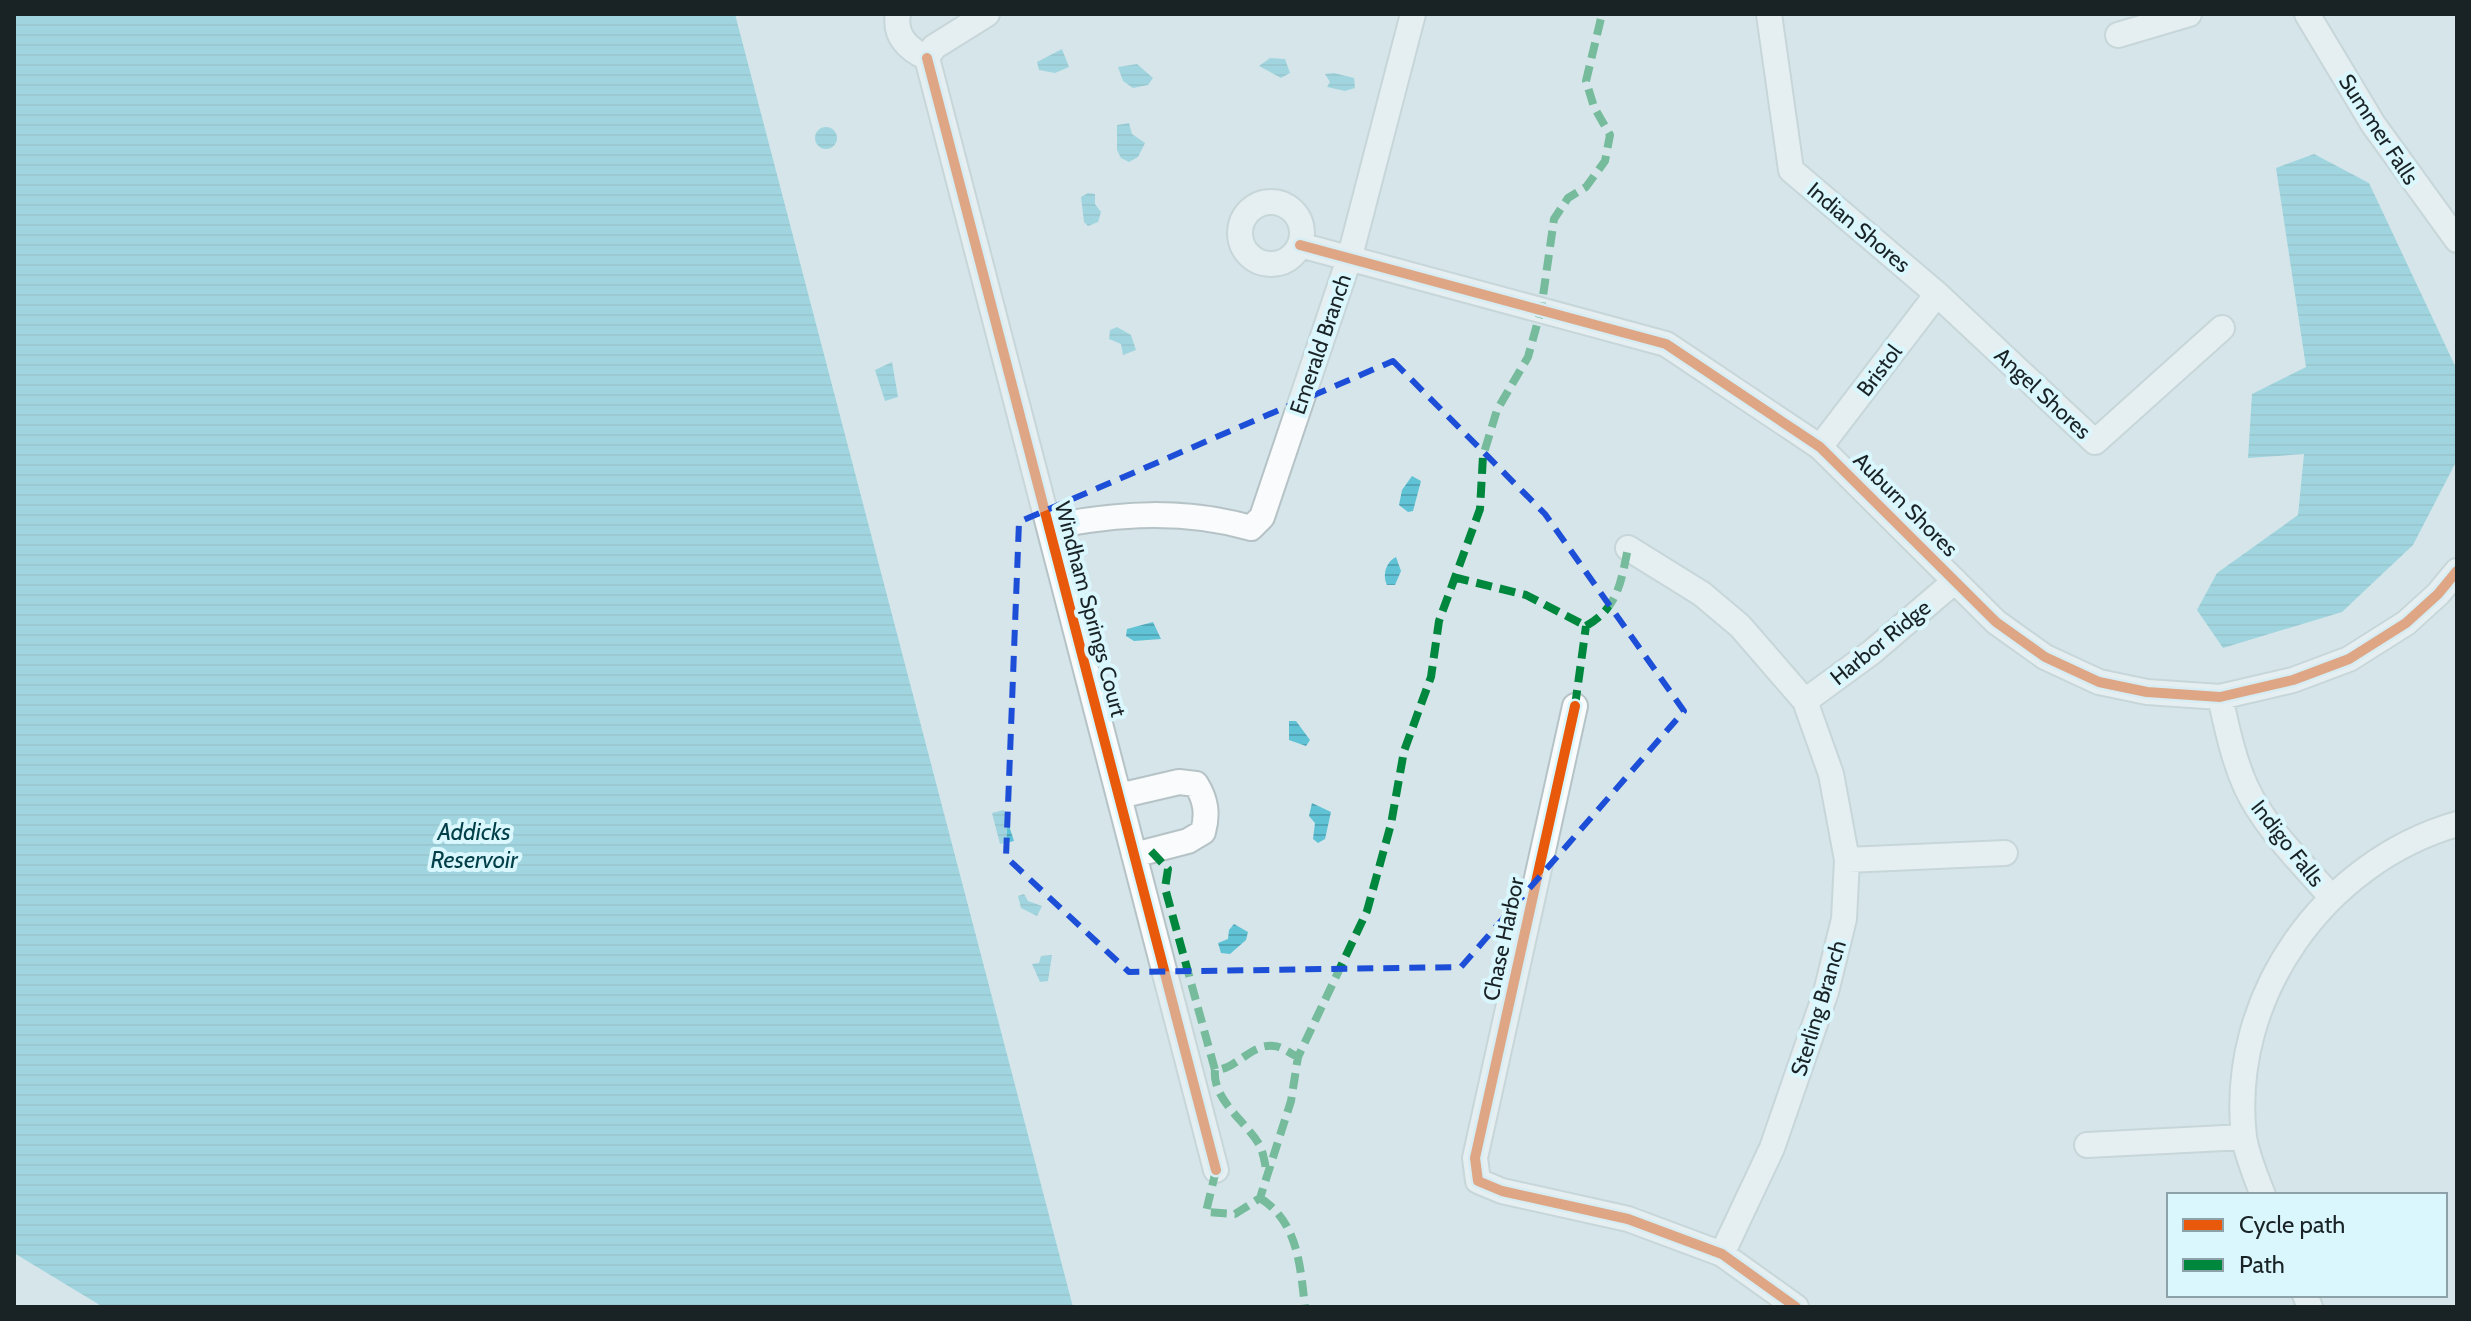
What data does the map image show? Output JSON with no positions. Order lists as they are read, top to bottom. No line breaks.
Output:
{"streets":{"street":["Summer Falls","Indian Shores","Emerald Branch","Bristol","Angel Shores","Auburn Shores","Windham Springs Court","Harbor Ridge","Indigo Falls","Chase Harbor","Sterling Branch"]},"crossings":[["Indian Shores","Bristol"],["Indian Shores","Angel Shores"],["Emerald Branch","Auburn Shores"],["Emerald Branch","Windham Springs Court"],["Bristol","Angel Shores"],["Bristol","Auburn Shores"],["Auburn Shores","Harbor Ridge"],["Auburn Shores","Indigo Falls"],["Harbor Ridge","Sterling Branch"],["Chase Harbor","Sterling Branch"]],"water":["Addicks Reservoir"],"legend":["Cycle path","Path"]}
